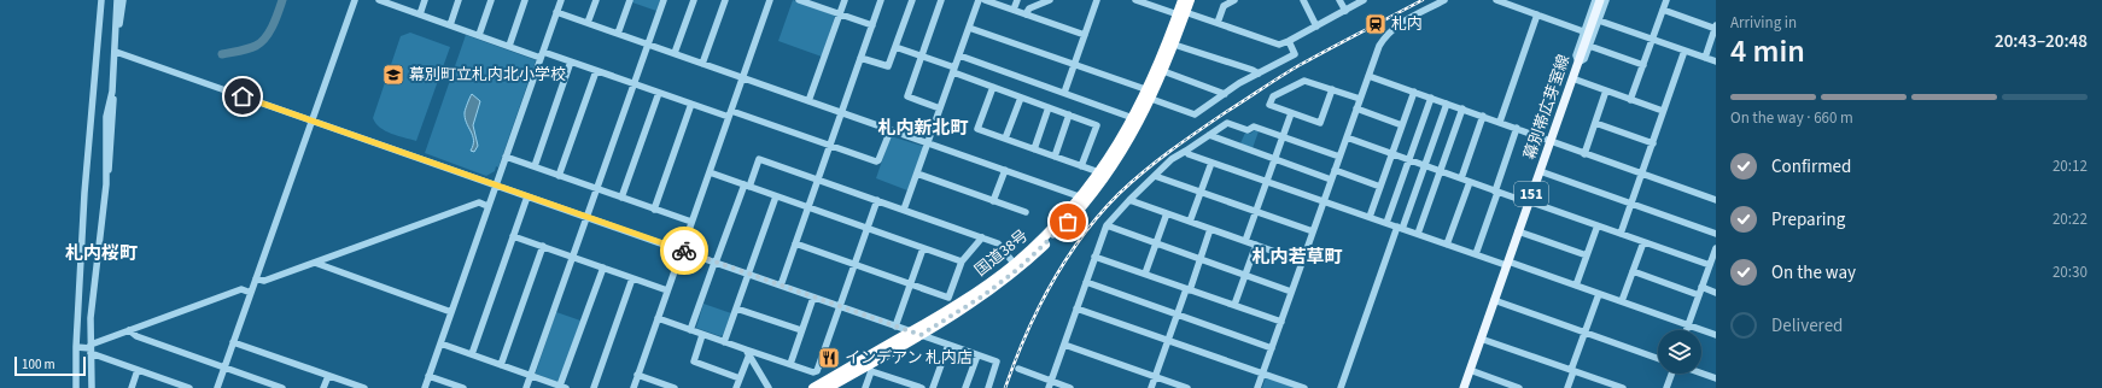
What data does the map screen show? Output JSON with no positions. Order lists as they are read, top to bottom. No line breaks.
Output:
{"streets":{"highway":["国道38号"],"main road":["幕別帯広芽室線","151"]},"districts":["札内新北町","札内桜町","札内若草町"],"places":{"station":["札内"],"school or university":["幕別町立札内北小学校"],"restaurant":["インデアン 札内店"]},"scale_bar":"100 m","page":{"heading":["4 min","Arriving in","20:43–20:48"],"bar":"On the way · 660 m","list":[["Confirmed","20:12"],["Preparing","20:22"],["On the way","20:30"],"Delivered"],"scale":"100 m"}}
